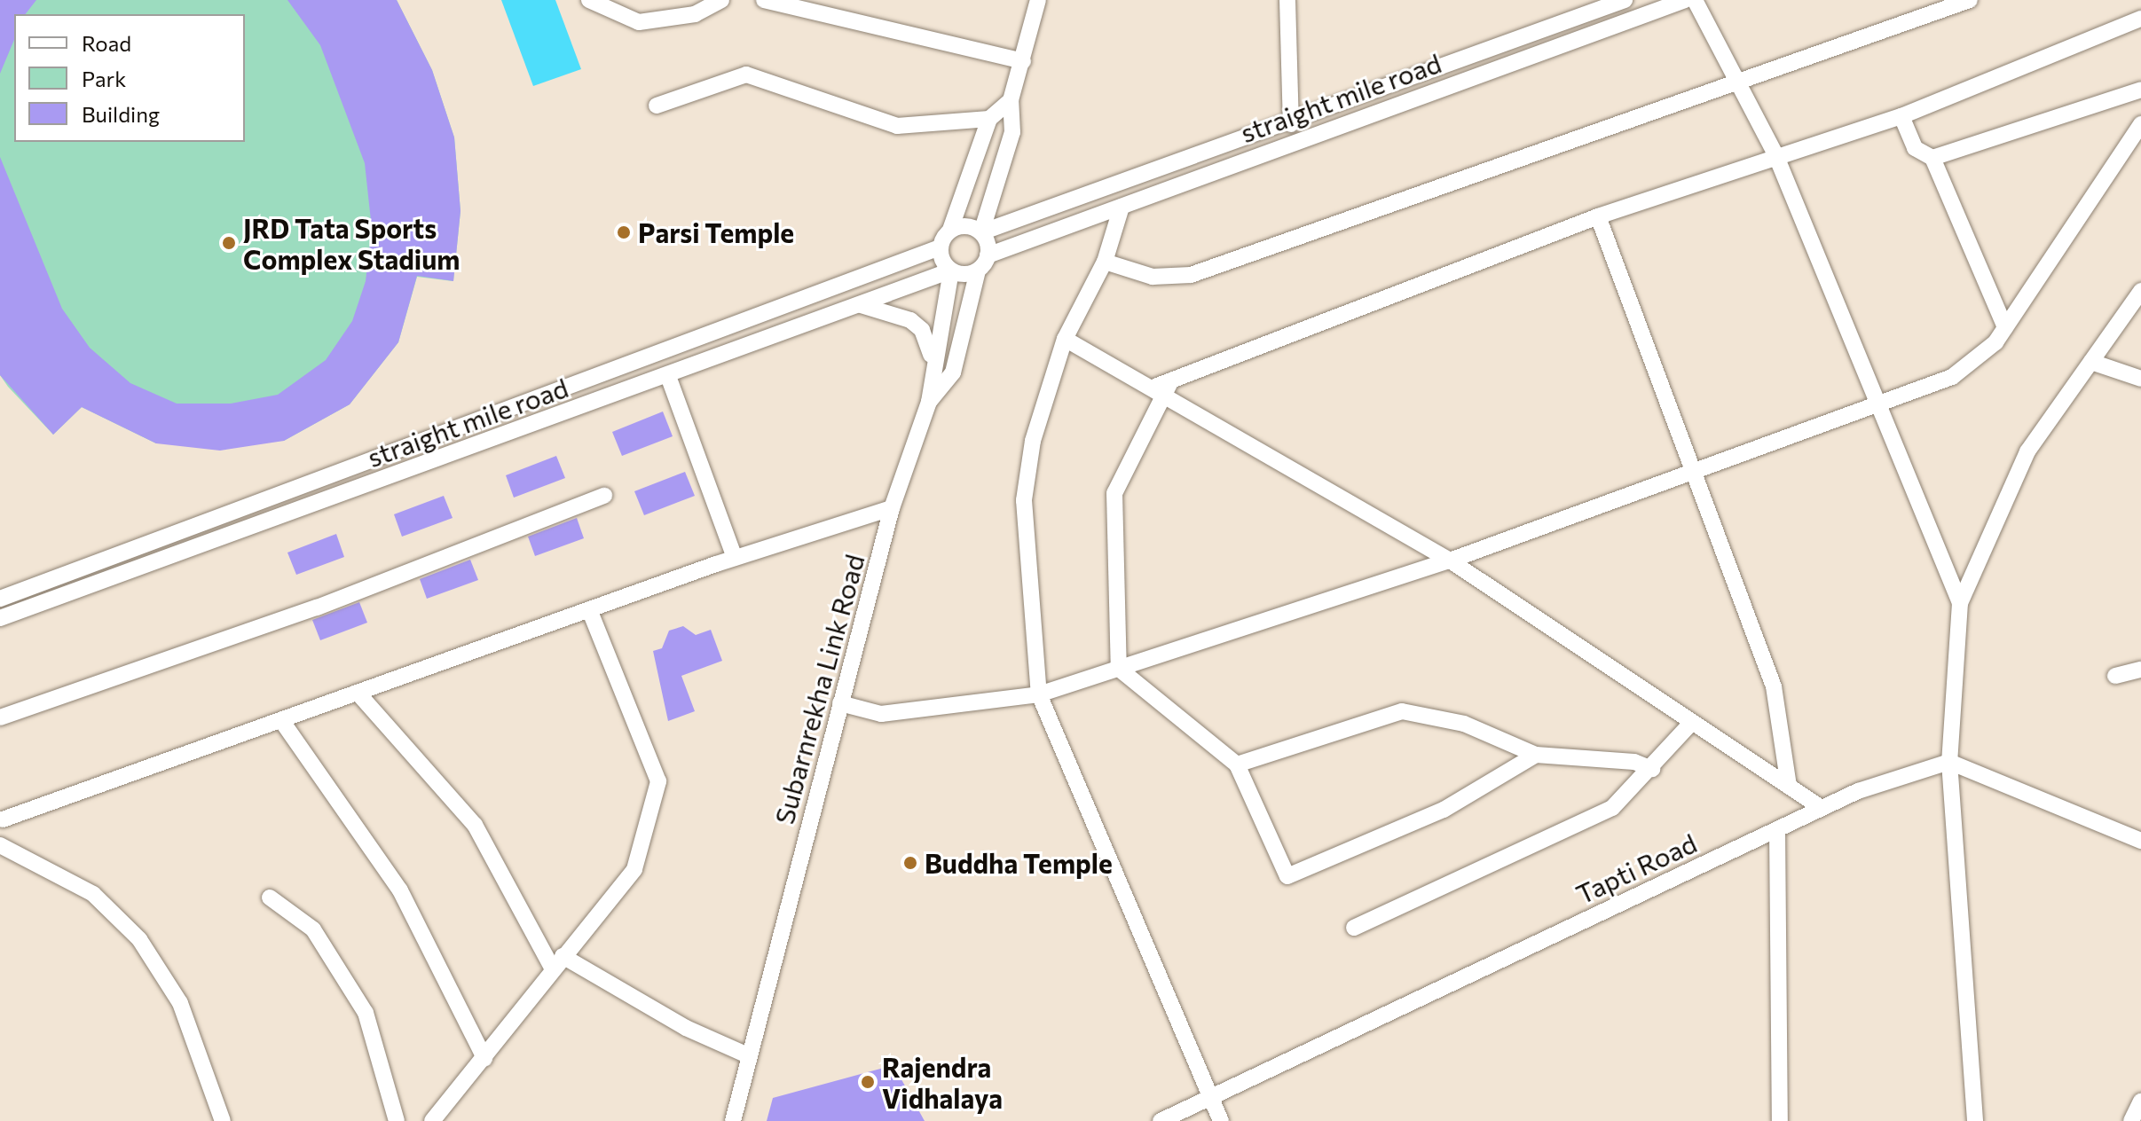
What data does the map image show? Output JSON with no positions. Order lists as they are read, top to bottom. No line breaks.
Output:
{"streets":{"street":["straight mile road","Subarnrekha Link Road","Tapti Road"]},"crossings":[["straight mile road","Subarnrekha Link Road"]],"places":["Parsi Temple","JRD Tata Sports Complex Stadium","Buddha Temple","Rajendra Vidhalaya"],"legend":["Road","Park","Building"]}
